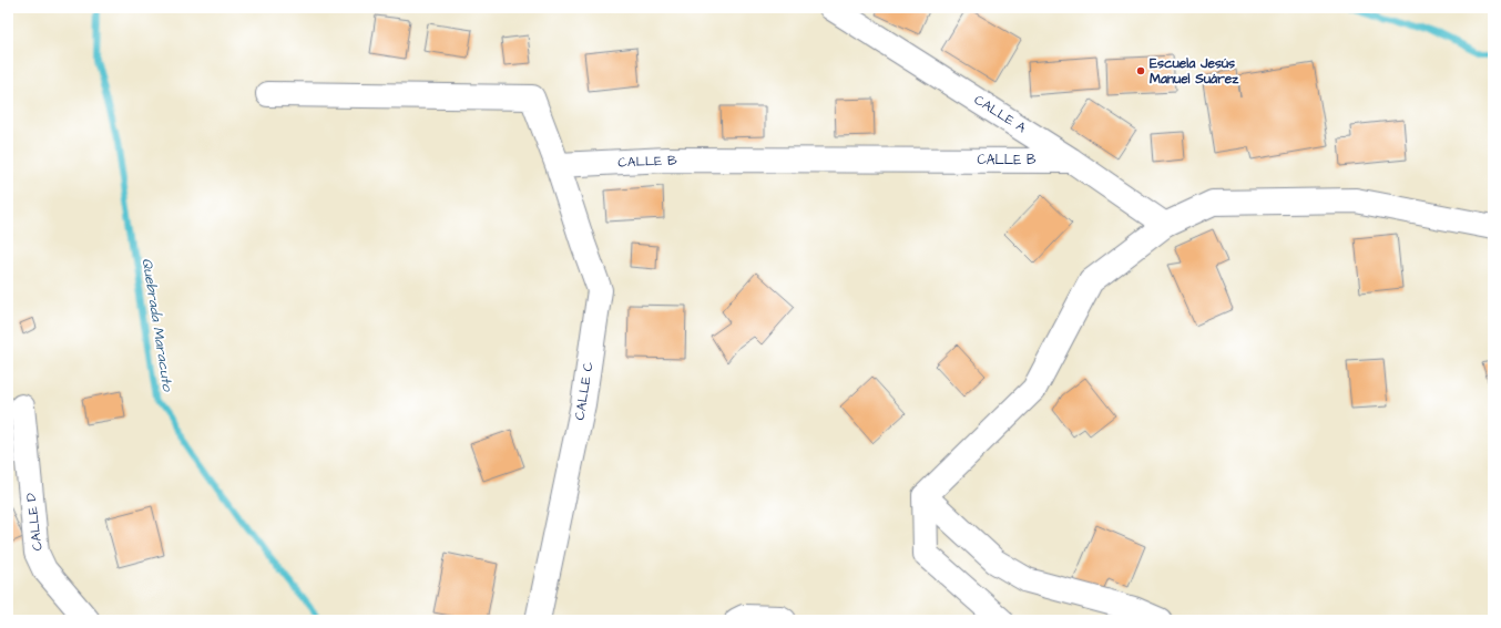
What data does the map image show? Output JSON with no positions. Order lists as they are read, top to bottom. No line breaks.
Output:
{"streets":{"street":["CALLE A","CALLE B","CALLE C","CALLE D"]},"crossings":[["CALLE A","CALLE B"],["CALLE B","CALLE C"]],"water":["Quebrada Maracuto"],"places":["Escuela Jesús Manuel Suárez"]}
